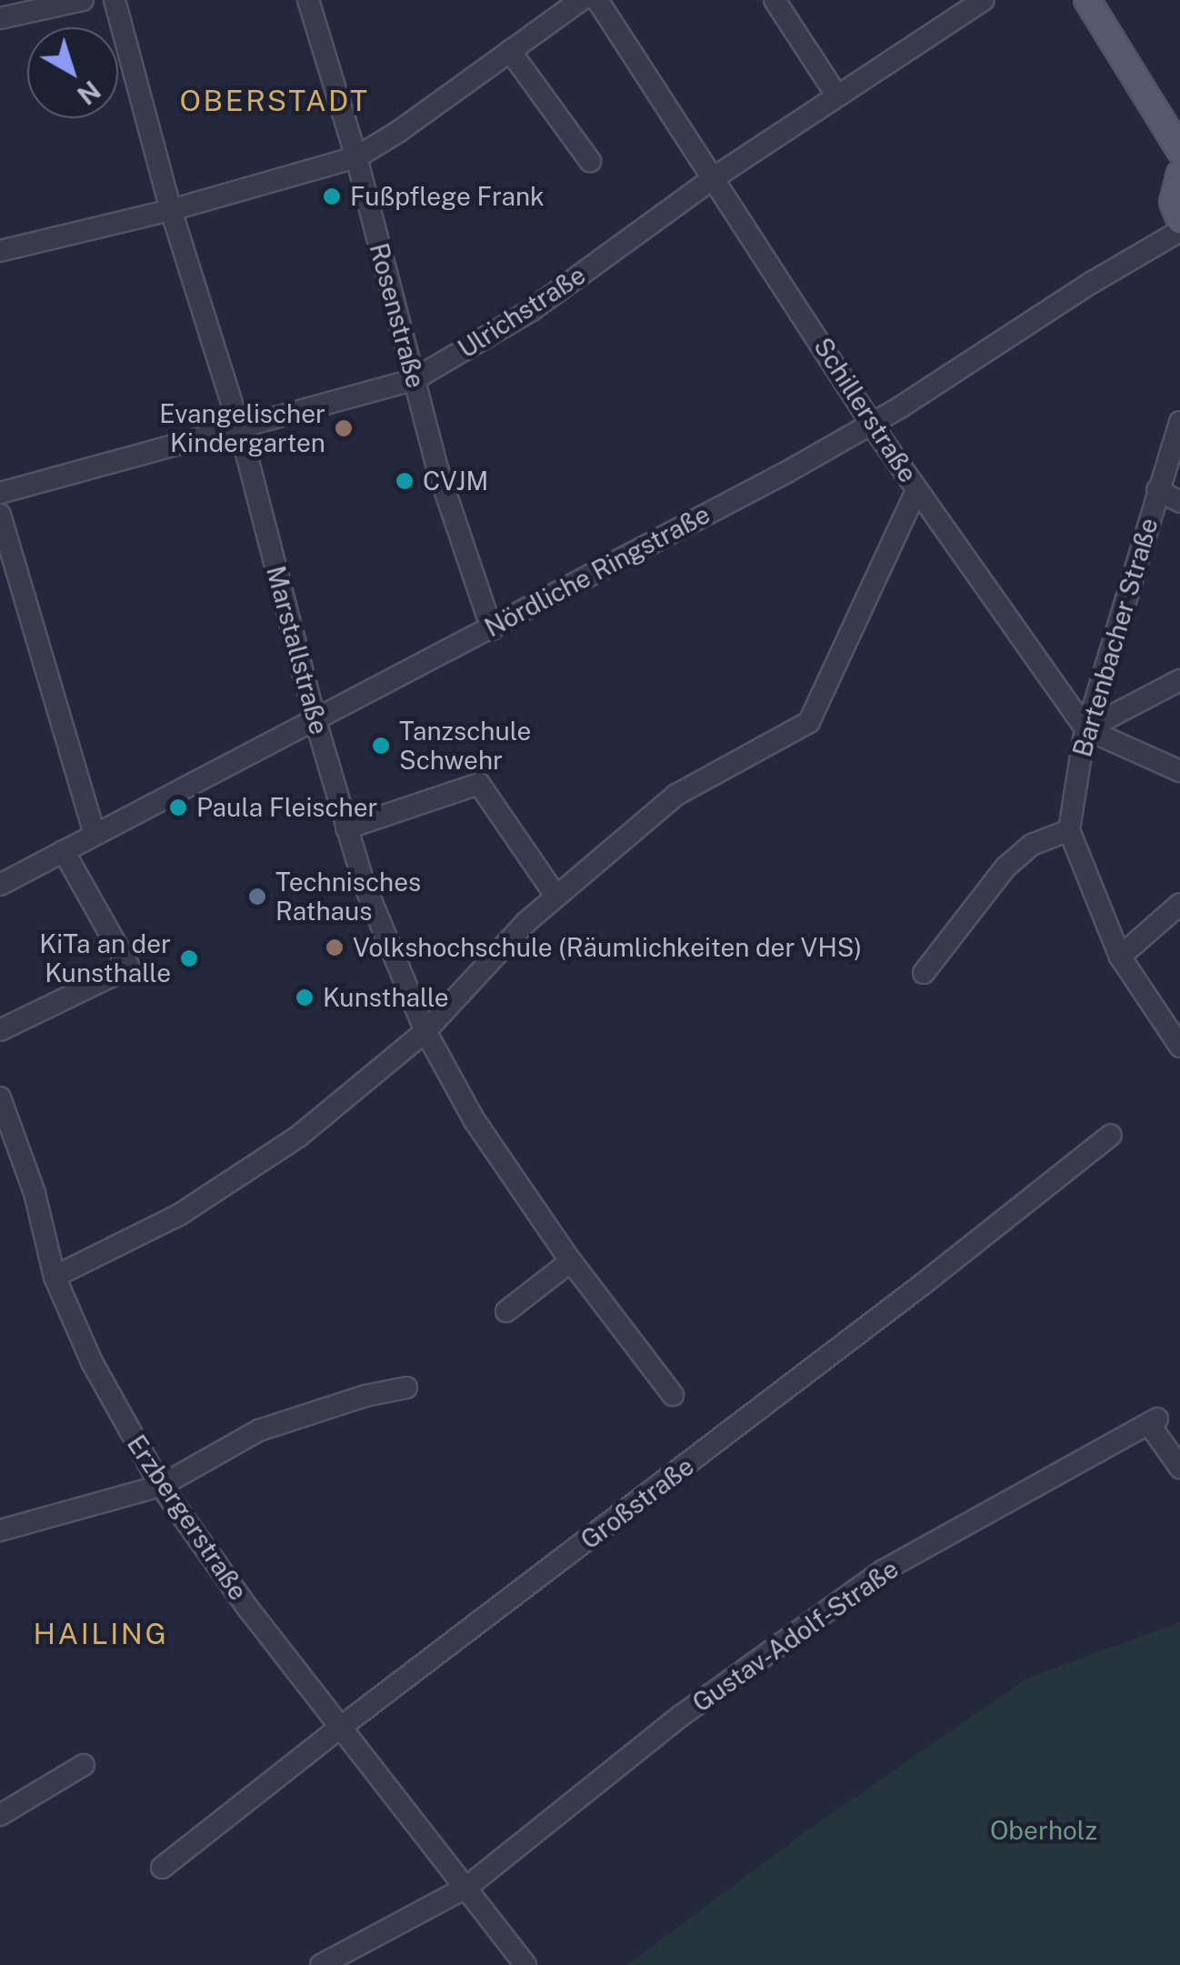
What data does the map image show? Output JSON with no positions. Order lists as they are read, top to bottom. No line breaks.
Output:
{"streets":{"street":["Ulrichstraße","Rosenstraße","Schillerstraße","Nördliche Ringstraße","Bartenbacher Straße","Marstallstraße","Großstraße","Erzbergerstraße","Gustav-Adolf-Straße"]},"crossings":[["Ulrichstraße","Rosenstraße"],["Ulrichstraße","Schillerstraße"],["Ulrichstraße","Marstallstraße"],["Rosenstraße","Nördliche Ringstraße"],["Schillerstraße","Nördliche Ringstraße"],["Schillerstraße","Bartenbacher Straße"],["Nördliche Ringstraße","Marstallstraße"],["Großstraße","Erzbergerstraße"],["Erzbergerstraße","Gustav-Adolf-Straße"]],"districts":["OBERSTADT","HAILING"],"parks":["Oberholz"],"places":["Fußpflege Frank","Evangelischer Kindergarten","CVJM","Tanzschule Schwehr","Paula Fleischer","Technisches Rathaus","Volkshochschule (Räumlichkeiten der VHS)","KiTa an der Kunsthalle","Kunsthalle"],"north":"bottom right"}
